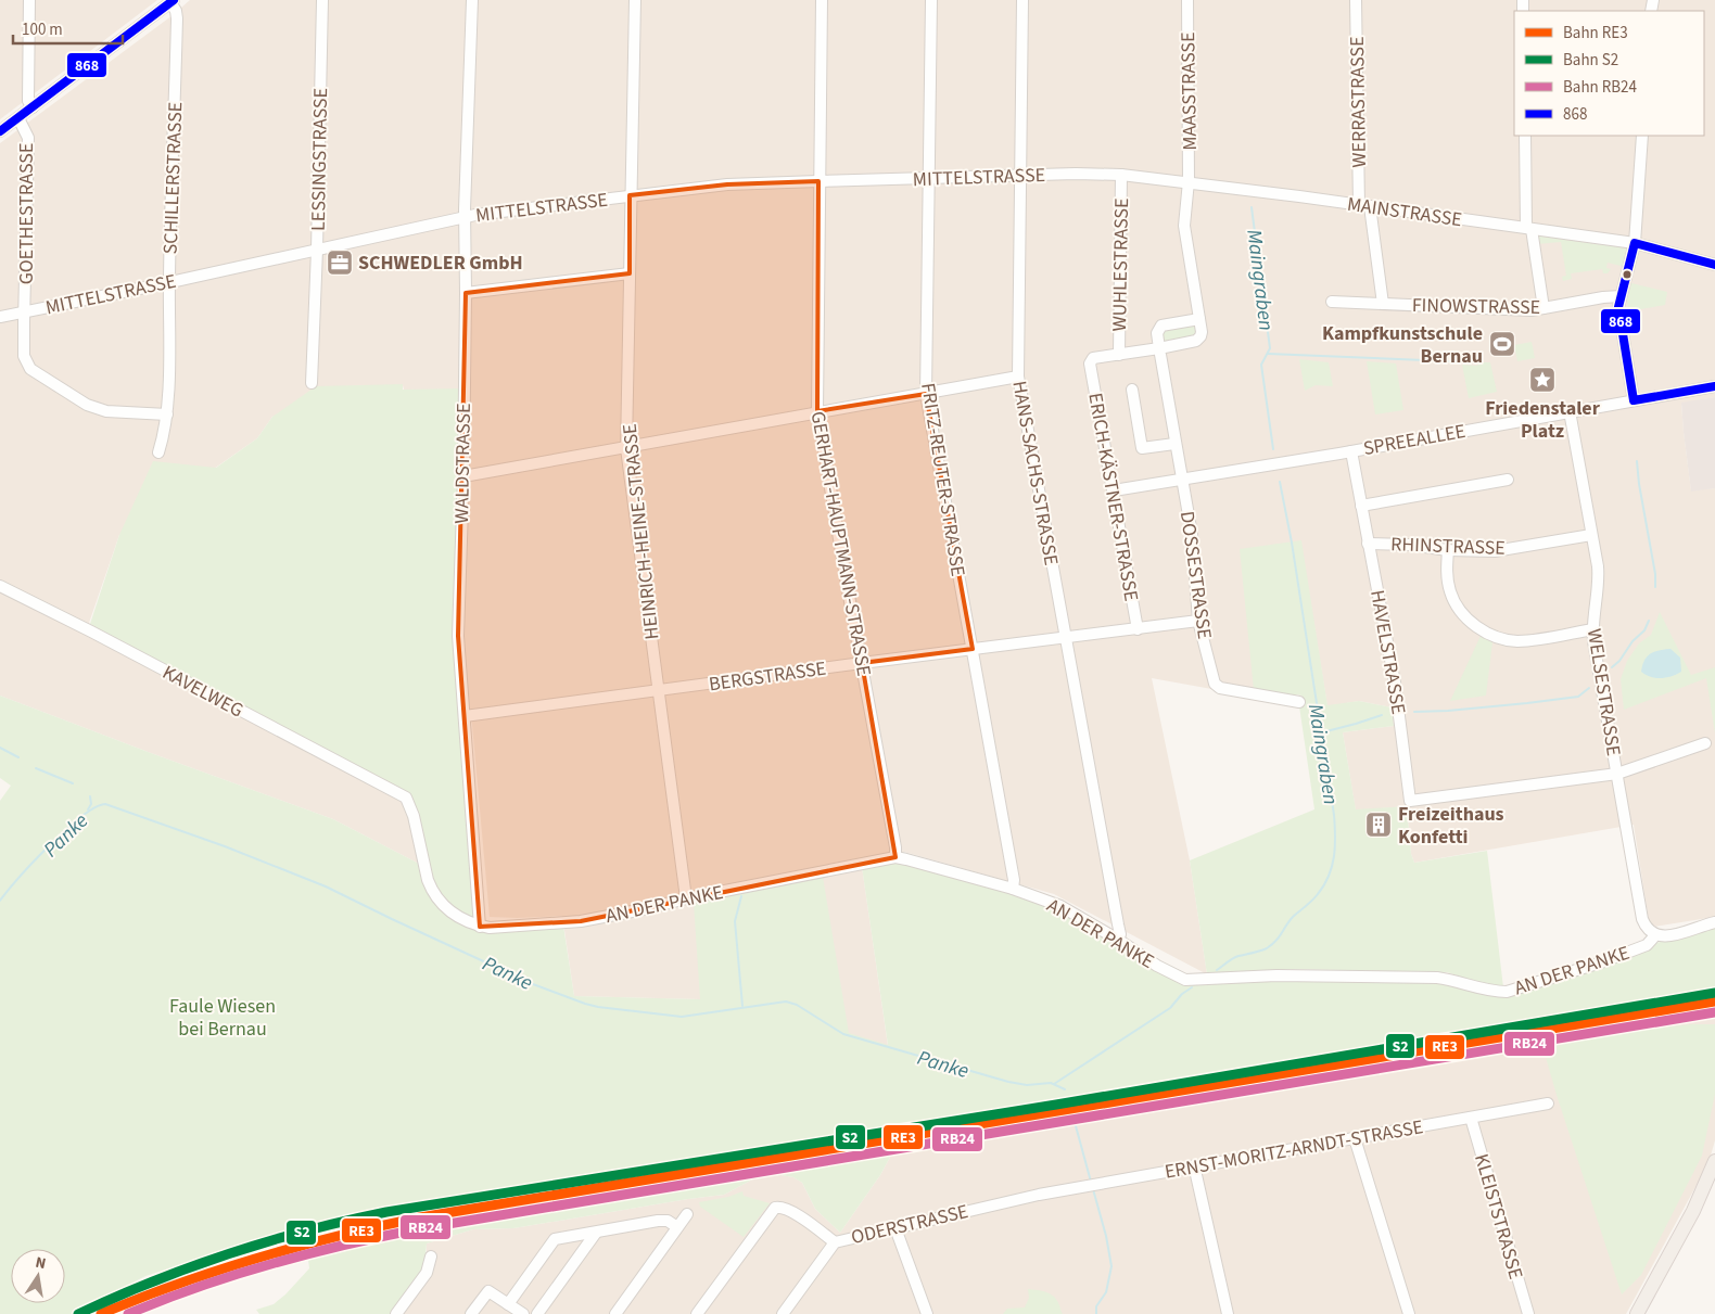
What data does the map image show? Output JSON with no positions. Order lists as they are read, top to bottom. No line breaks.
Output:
{"streets":{"street":["MAASSTRASSE","WERRASTRASSE","LESSINGSTRASSE","MITTELSTRASSE","SCHILLERSTRASSE","MAINSTRASSE","GOETHESTRASSE","WUHLESTRASSE","FINOWSTRASSE","SPREEALLEE","WALDSTRASSE","HANS-SACHS-STRASSE","FRITZ-REUTER-STRASSE","ERICH-KÄSTNER-STRASSE","HEINRICH-HEINE-STRASSE","GERHART-HAUPTMANN-STRASSE","RHINSTRASSE","DOSSESTRASSE","HAVELSTRASSE","BERGSTRASSE","KAVELWEG","WELSESTRASSE","AN DER PANKE","ERNST-MORITZ-ARNDT-STRASSE","KLEISTSTRASSE","ODERSTRASSE"]},"crossings":[["MAASSTRASSE","MAINSTRASSE"],["WERRASTRASSE","MAINSTRASSE"],["WERRASTRASSE","FINOWSTRASSE"],["LESSINGSTRASSE","MITTELSTRASSE"],["MITTELSTRASSE","SCHILLERSTRASSE"],["MITTELSTRASSE","MAINSTRASSE"],["MITTELSTRASSE","GOETHESTRASSE"],["MITTELSTRASSE","WALDSTRASSE"],["MITTELSTRASSE","HANS-SACHS-STRASSE"],["MITTELSTRASSE","FRITZ-REUTER-STRASSE"],["MITTELSTRASSE","HEINRICH-HEINE-STRASSE"],["MITTELSTRASSE","GERHART-HAUPTMANN-STRASSE"],["SCHILLERSTRASSE","GOETHESTRASSE"],["MAINSTRASSE","WUHLESTRASSE"],["WUHLESTRASSE","ERICH-KÄSTNER-STRASSE"],["SPREEALLEE","ERICH-KÄSTNER-STRASSE"],["SPREEALLEE","DOSSESTRASSE"],["SPREEALLEE","HAVELSTRASSE"],["SPREEALLEE","WELSESTRASSE"],["WALDSTRASSE","BERGSTRASSE"],["WALDSTRASSE","KAVELWEG"],["WALDSTRASSE","AN DER PANKE"],["HANS-SACHS-STRASSE","BERGSTRASSE"],["HANS-SACHS-STRASSE","AN DER PANKE"],["FRITZ-REUTER-STRASSE","BERGSTRASSE"],["FRITZ-REUTER-STRASSE","AN DER PANKE"],["ERICH-KÄSTNER-STRASSE","BERGSTRASSE"],["HEINRICH-HEINE-STRASSE","BERGSTRASSE"],["HEINRICH-HEINE-STRASSE","AN DER PANKE"],["GERHART-HAUPTMANN-STRASSE","BERGSTRASSE"],["GERHART-HAUPTMANN-STRASSE","AN DER PANKE"],["RHINSTRASSE","HAVELSTRASSE"],["RHINSTRASSE","WELSESTRASSE"],["DOSSESTRASSE","BERGSTRASSE"],["HAVELSTRASSE","WELSESTRASSE"],["KAVELWEG","AN DER PANKE"],["WELSESTRASSE","AN DER PANKE"],["ERNST-MORITZ-ARNDT-STRASSE","KLEISTSTRASSE"],["ERNST-MORITZ-ARNDT-STRASSE","ODERSTRASSE"]],"water":["Maingraben","Panke"],"parks":["Faule Wiesen bei Bernau"],"places":{"office":["SCHWEDLER GmbH"],"sports":["Kampfkunstschule Bernau"],"place":["Friedenstaler Platz"],"building":["Freizeithaus Konfetti"]},"lines":["transit line 868","rail line S2","rail line RE3","rail line RB24"],"legend":["Bahn RE3","Bahn S2","Bahn RB24","868"],"scale_bar":"100 m","north":"top"}
